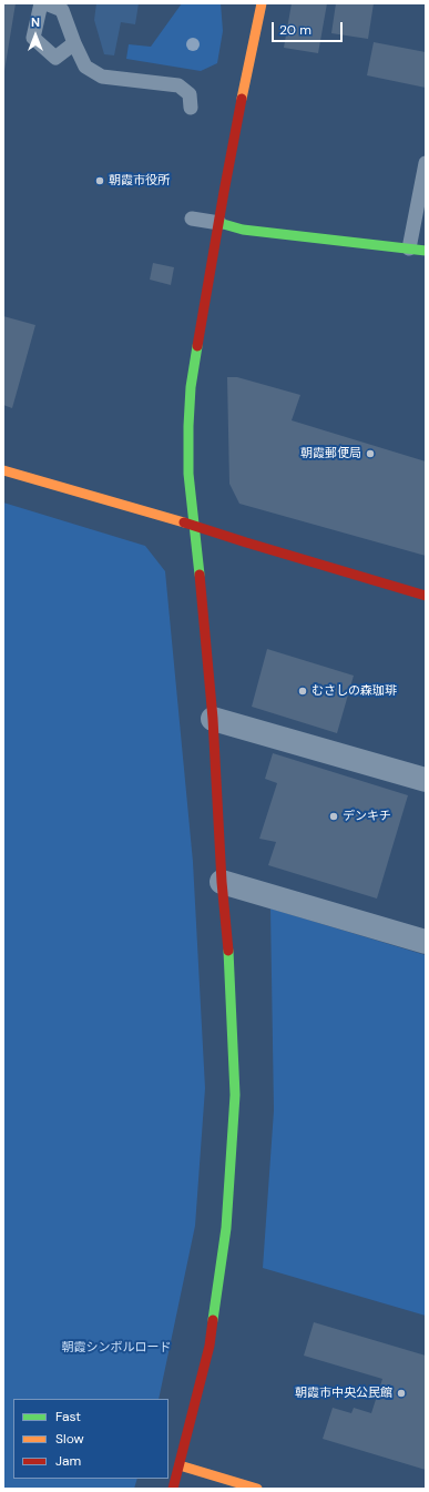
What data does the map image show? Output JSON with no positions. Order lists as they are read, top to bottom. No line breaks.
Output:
{"parks":["朝霞シンボルロード"],"places":["朝霞市役所","朝霞郵便局","むさしの森珈琲","デンキチ","朝霞市中央公民館"],"legend":["Fast","Slow","Jam"],"scale_bar":"20 m","north":"top"}
